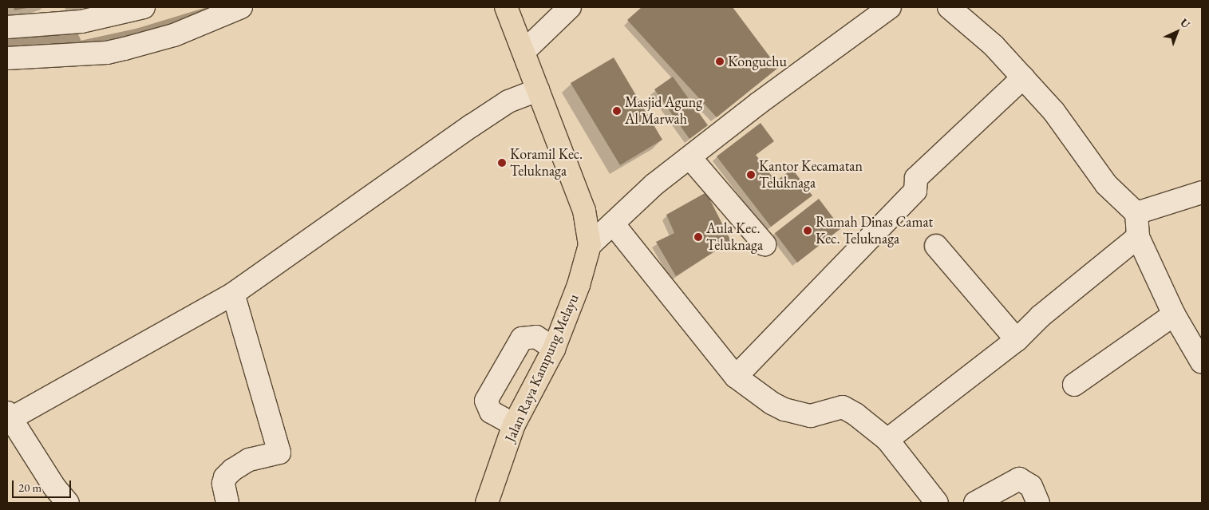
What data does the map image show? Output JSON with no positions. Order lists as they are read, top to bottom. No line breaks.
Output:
{"streets":{"main road":["Jalan Raya Kampung Melayu"]},"places":["Konguchu","Masjid Agung Al Marwah","Koramil Kec. Teluknaga","Kantor Kecamatan Teluknaga","Rumah Dinas Camat Kec. Teluknaga","Aula Kec. Teluknaga"],"scale_bar":"20 m","north":"top right"}
